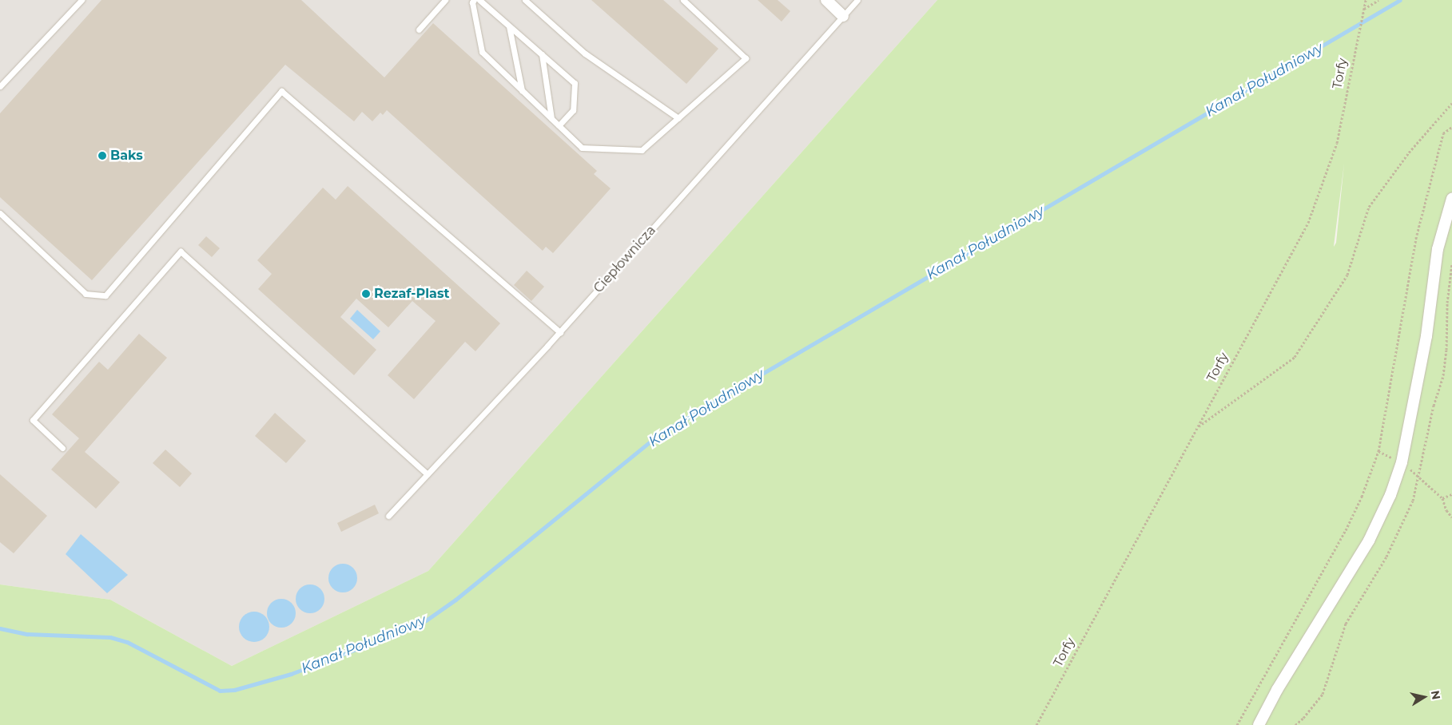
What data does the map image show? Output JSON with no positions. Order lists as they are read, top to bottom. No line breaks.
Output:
{"streets":{"lane":["Ciepłownicza"],"path":["Torfy"]},"water":["Kanał Południowy"],"places":["Baks","Rezaf-Plast"],"north":"right"}
